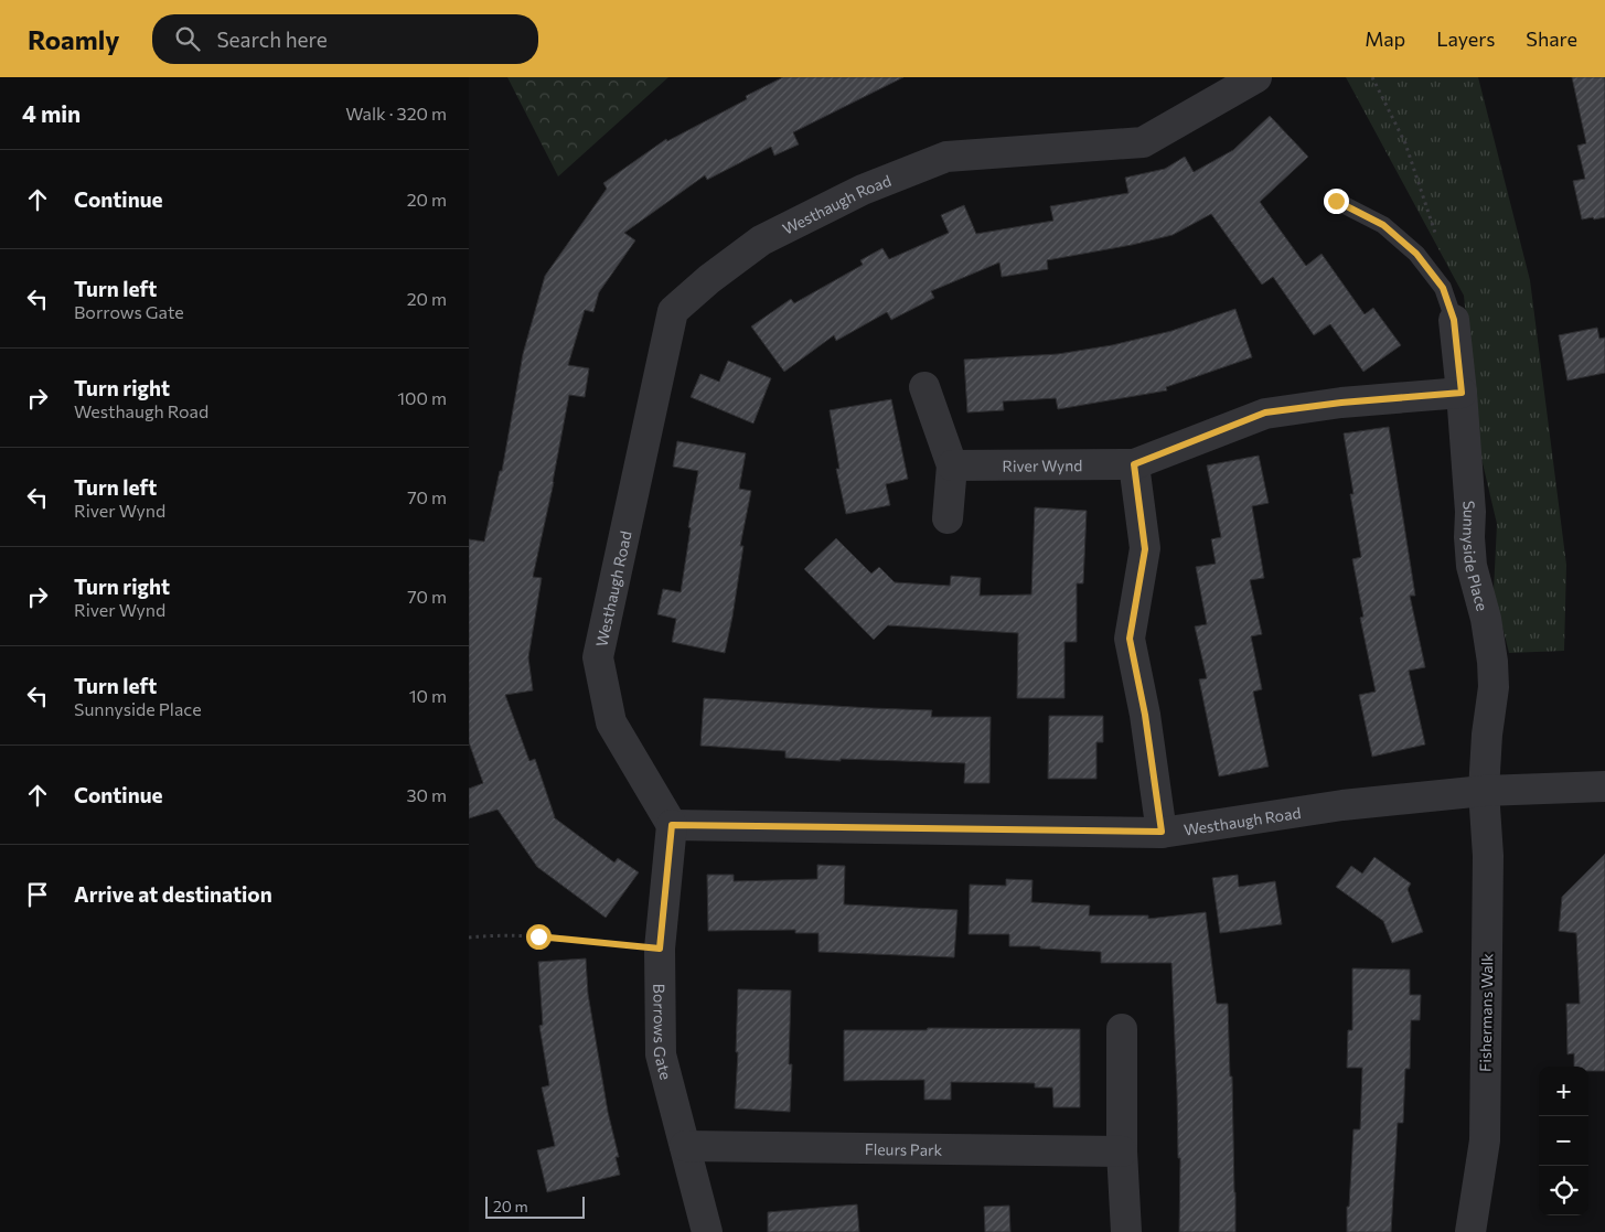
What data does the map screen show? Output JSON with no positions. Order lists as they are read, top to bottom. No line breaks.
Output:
{"streets":{"street":["Westhaugh Road","River Wynd","Sunnyside Place","Fishermans Walk","Borrows Gate","Fleurs Park"]},"crossings":[["Westhaugh Road","Sunnyside Place"],["Westhaugh Road","Fishermans Walk"],["Westhaugh Road","Borrows Gate"],["River Wynd","Sunnyside Place"],["Sunnyside Place","Fishermans Walk"],["Borrows Gate","Fleurs Park"]],"scale_bar":"20 m","page":{"header":"Roamly","search":"Search here","nav":["Map","Layers","Share"],"heading":["4 min","Walk · 320 m"],"list":[["Continue","20 m"],["Turn left","Borrows Gate","20 m"],["Turn right","Westhaugh Road","100 m"],["Turn left","River Wynd","70 m"],["Turn right","River Wynd","70 m"],["Turn left","Sunnyside Place","10 m"],["Continue","30 m"],"Arrive at destination"],"map_buttons":["+","−"],"scale":"20 m"}}
